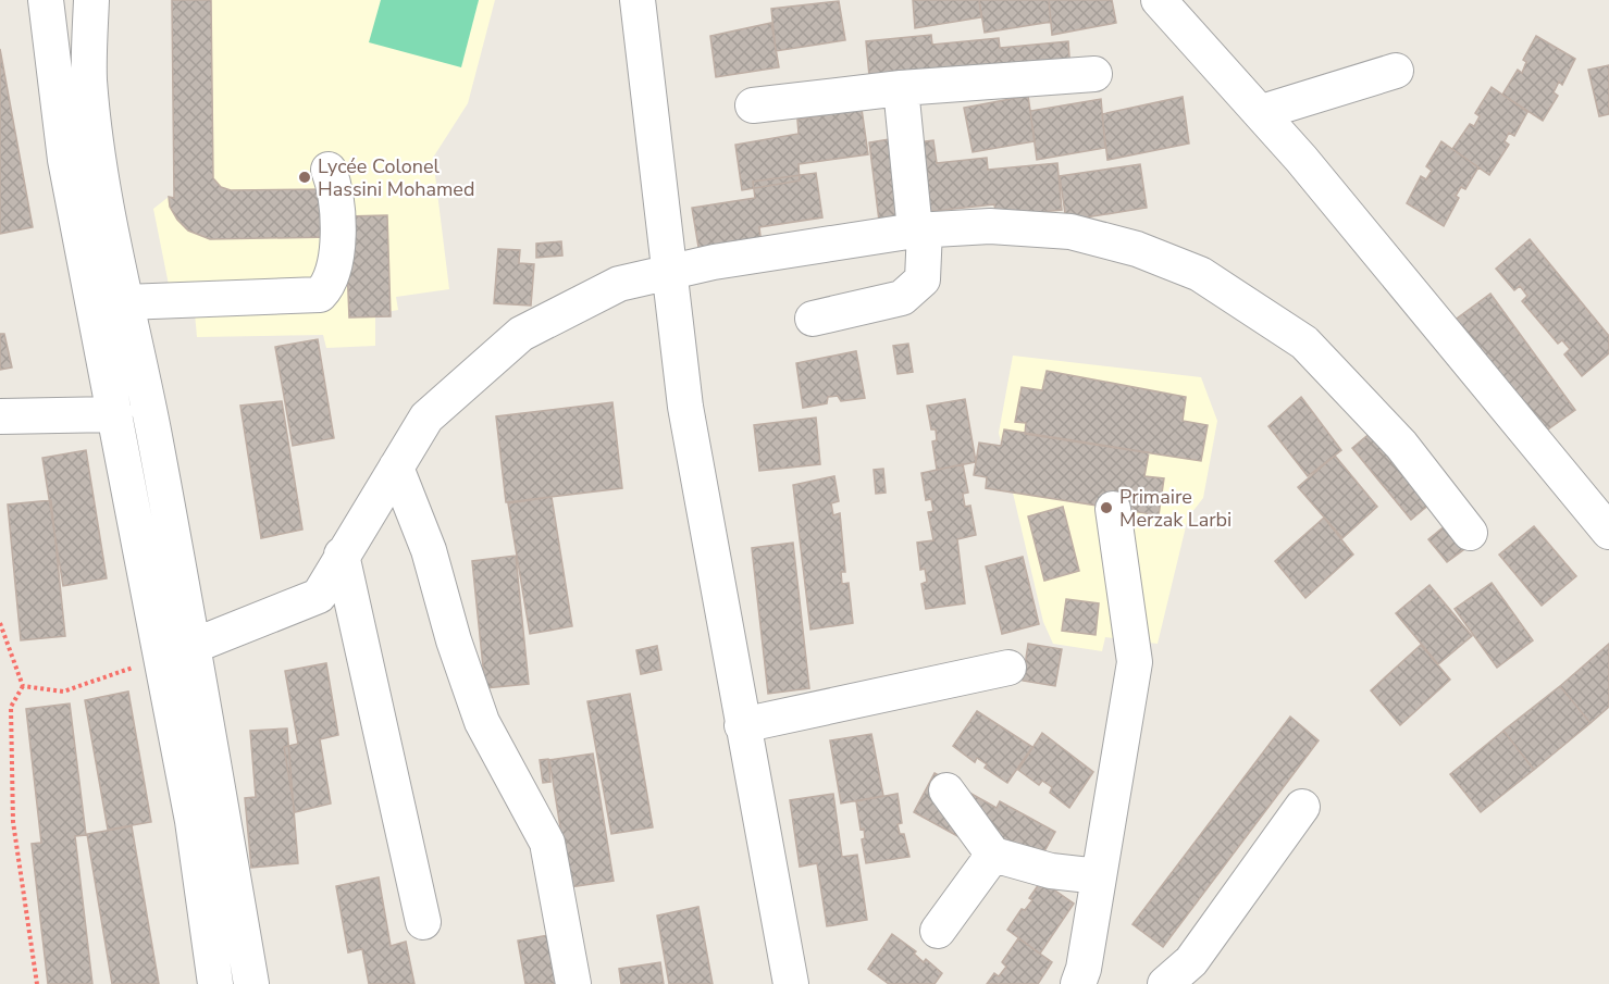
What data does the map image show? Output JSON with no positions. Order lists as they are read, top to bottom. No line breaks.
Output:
{"places":["Lycée Colonel Hassini Mohamed","Primaire Merzak Larbi"]}
